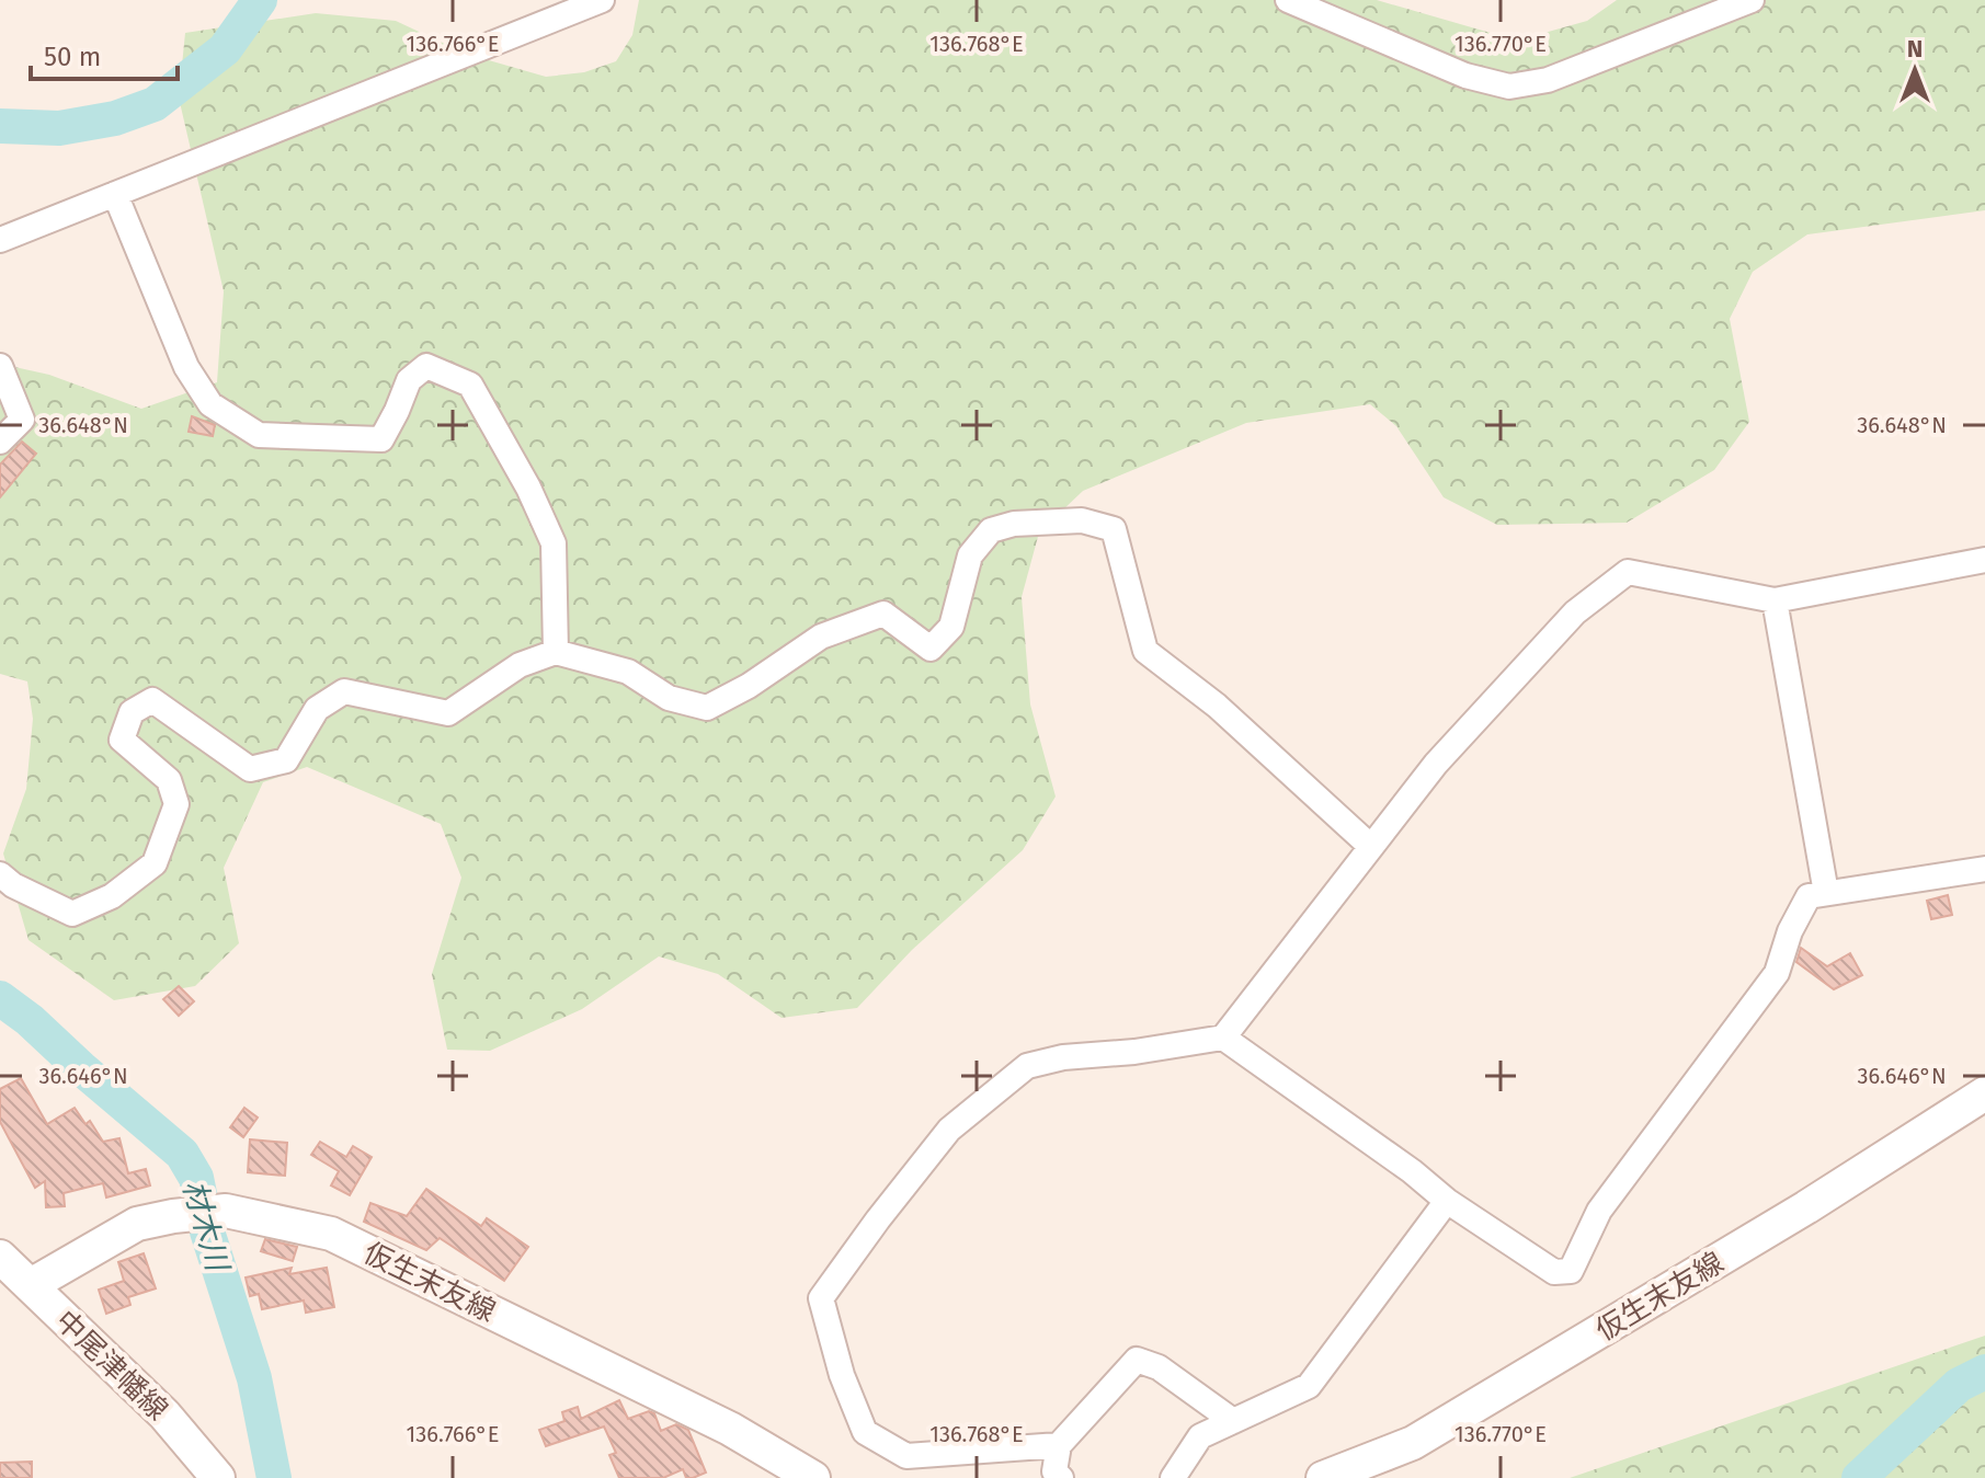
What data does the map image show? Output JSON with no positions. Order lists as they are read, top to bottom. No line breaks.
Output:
{"streets":{"main road":["仮生末友線","中尾津幡線"]},"crossings":[["仮生末友線","中尾津幡線"]],"water":["材木川"],"scale_bar":"50 m","north":"top","coordinates":["136.766°E","136.768°E","136.770°E","36.648°N","36.646°N"]}
